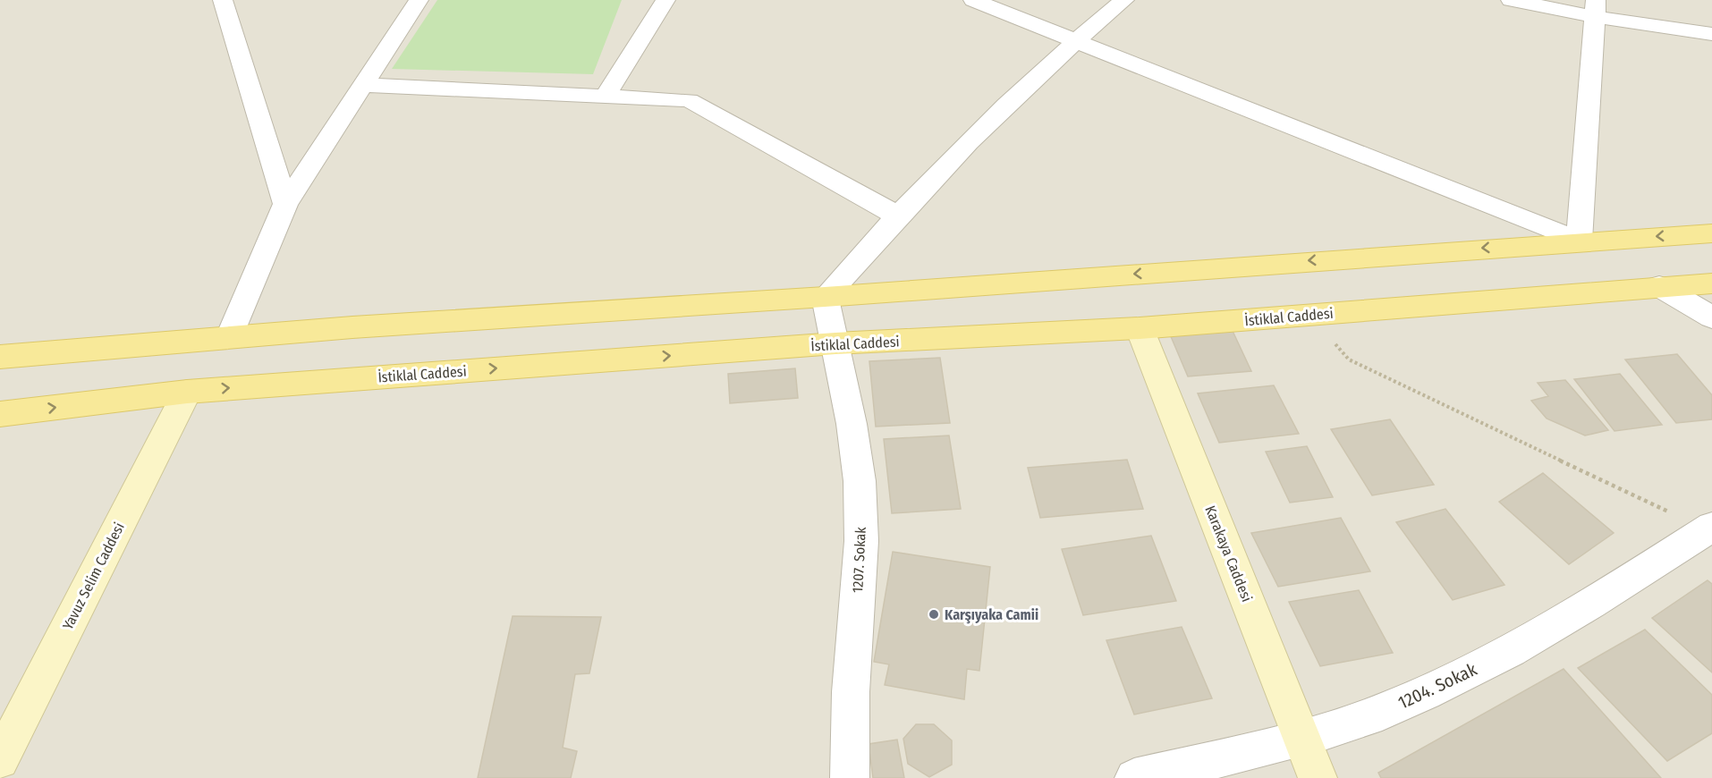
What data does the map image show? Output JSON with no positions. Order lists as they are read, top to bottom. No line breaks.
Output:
{"streets":{"main road":["İstiklal Caddesi"],"street":["Karakaya Caddesi","1207. Sokak","Yavuz Selim Caddesi","1204. Sokak"]},"crossings":[["İstiklal Caddesi","Karakaya Caddesi"],["İstiklal Caddesi","1207. Sokak"],["İstiklal Caddesi","Yavuz Selim Caddesi"],["Karakaya Caddesi","1204. Sokak"]],"places":["Karşıyaka Camii"]}
